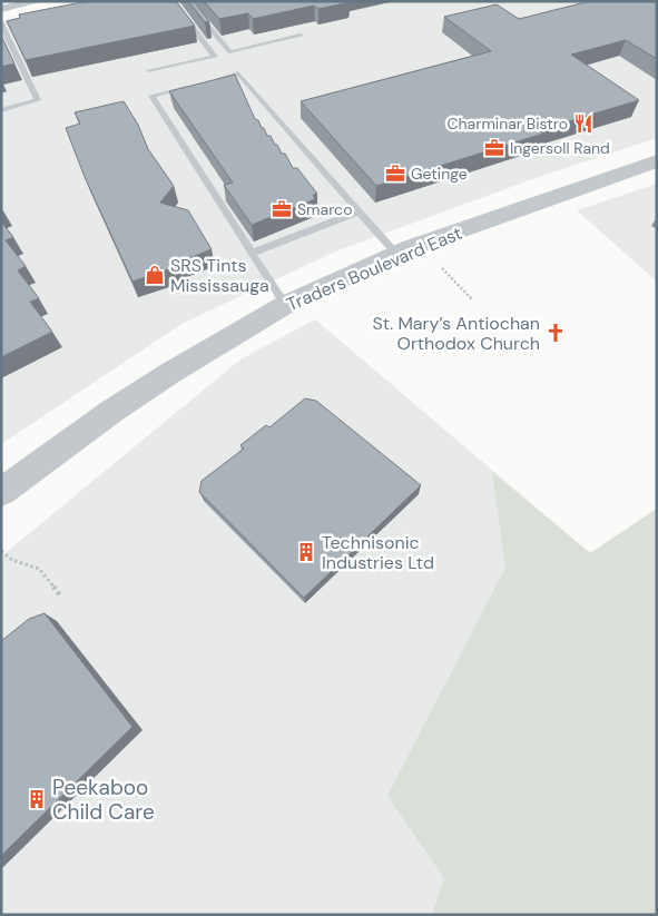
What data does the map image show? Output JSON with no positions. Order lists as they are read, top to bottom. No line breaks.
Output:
{"streets":{"street":["Traders Boulevard East"]},"places":{"restaurant":["Charminar Bistro"],"office":["Ingersoll Rand","Getinge","Smarco"],"shop":["SRS Tints Mississauga"],"church":["St. Mary’s Antiochan Orthodox Church"],"building":["Technisonic Industries Ltd","Peekaboo Child Care"]}}
